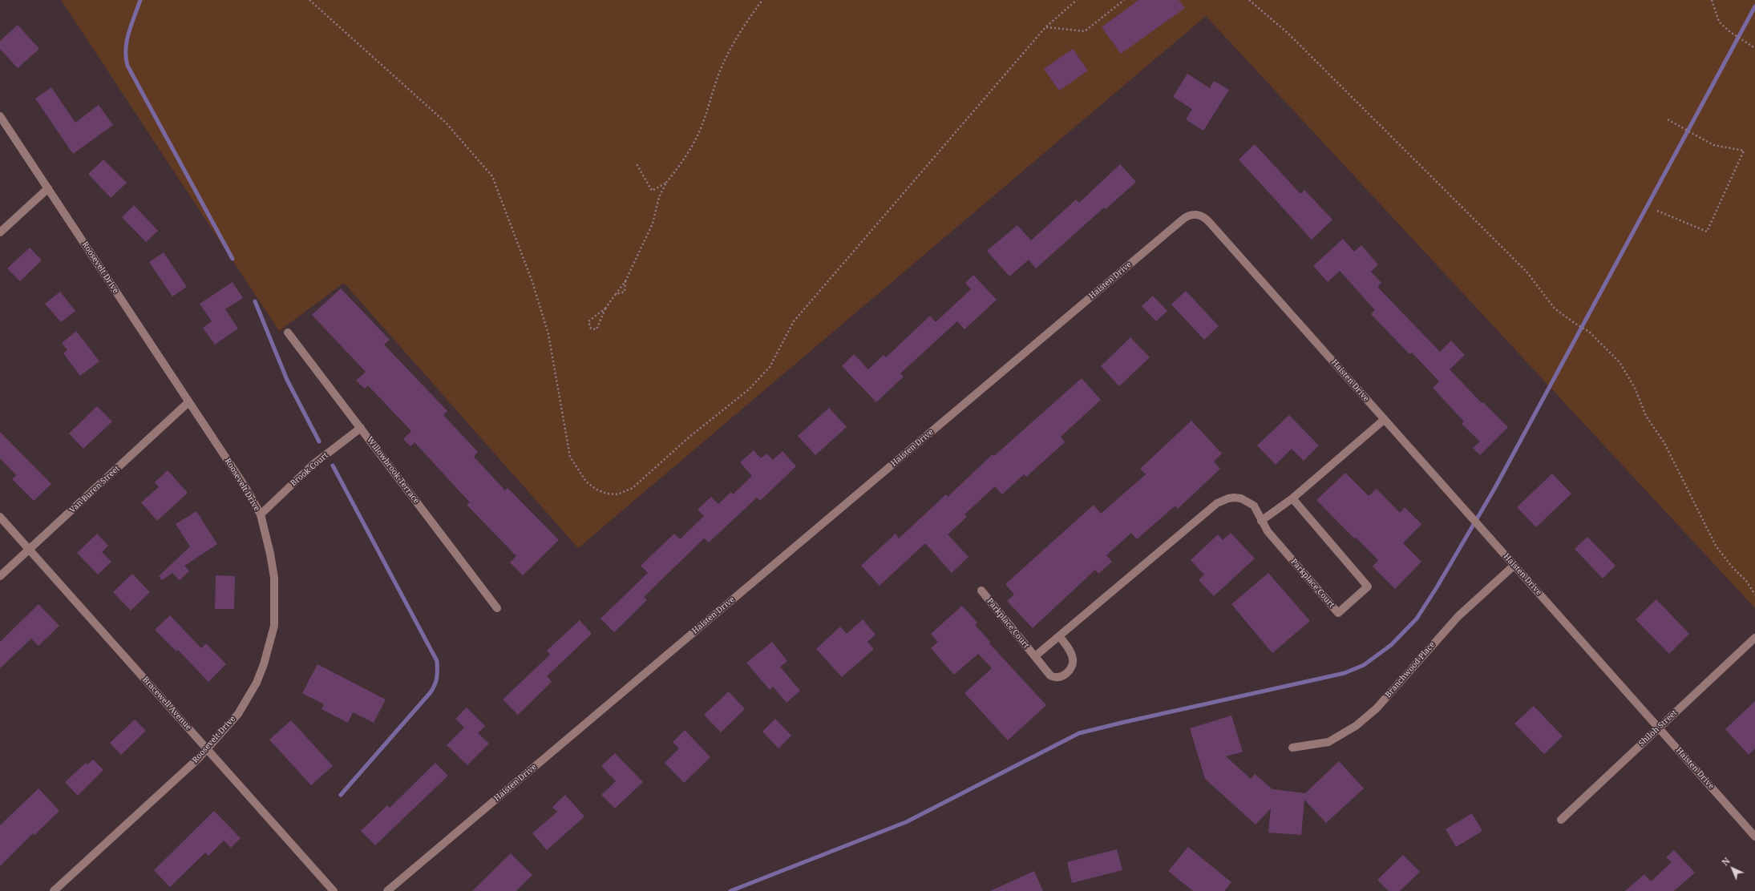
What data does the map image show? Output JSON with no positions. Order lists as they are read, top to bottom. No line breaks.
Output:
{"streets":{"street":["Roosevelt Drive","Haisten Drive","Brook Court","Willowbrook Terrace","Van Buren Street","Parkplace Court","Branchwood Place","Bracewell Avenue","Shiloh Street"]},"crossings":[["Roosevelt Drive","Brook Court"],["Roosevelt Drive","Van Buren Street"],["Roosevelt Drive","Bracewell Avenue"],["Haisten Drive","Branchwood Place"],["Haisten Drive","Shiloh Street"],["Brook Court","Willowbrook Terrace"],["Van Buren Street","Bracewell Avenue"]],"north":"top left"}
